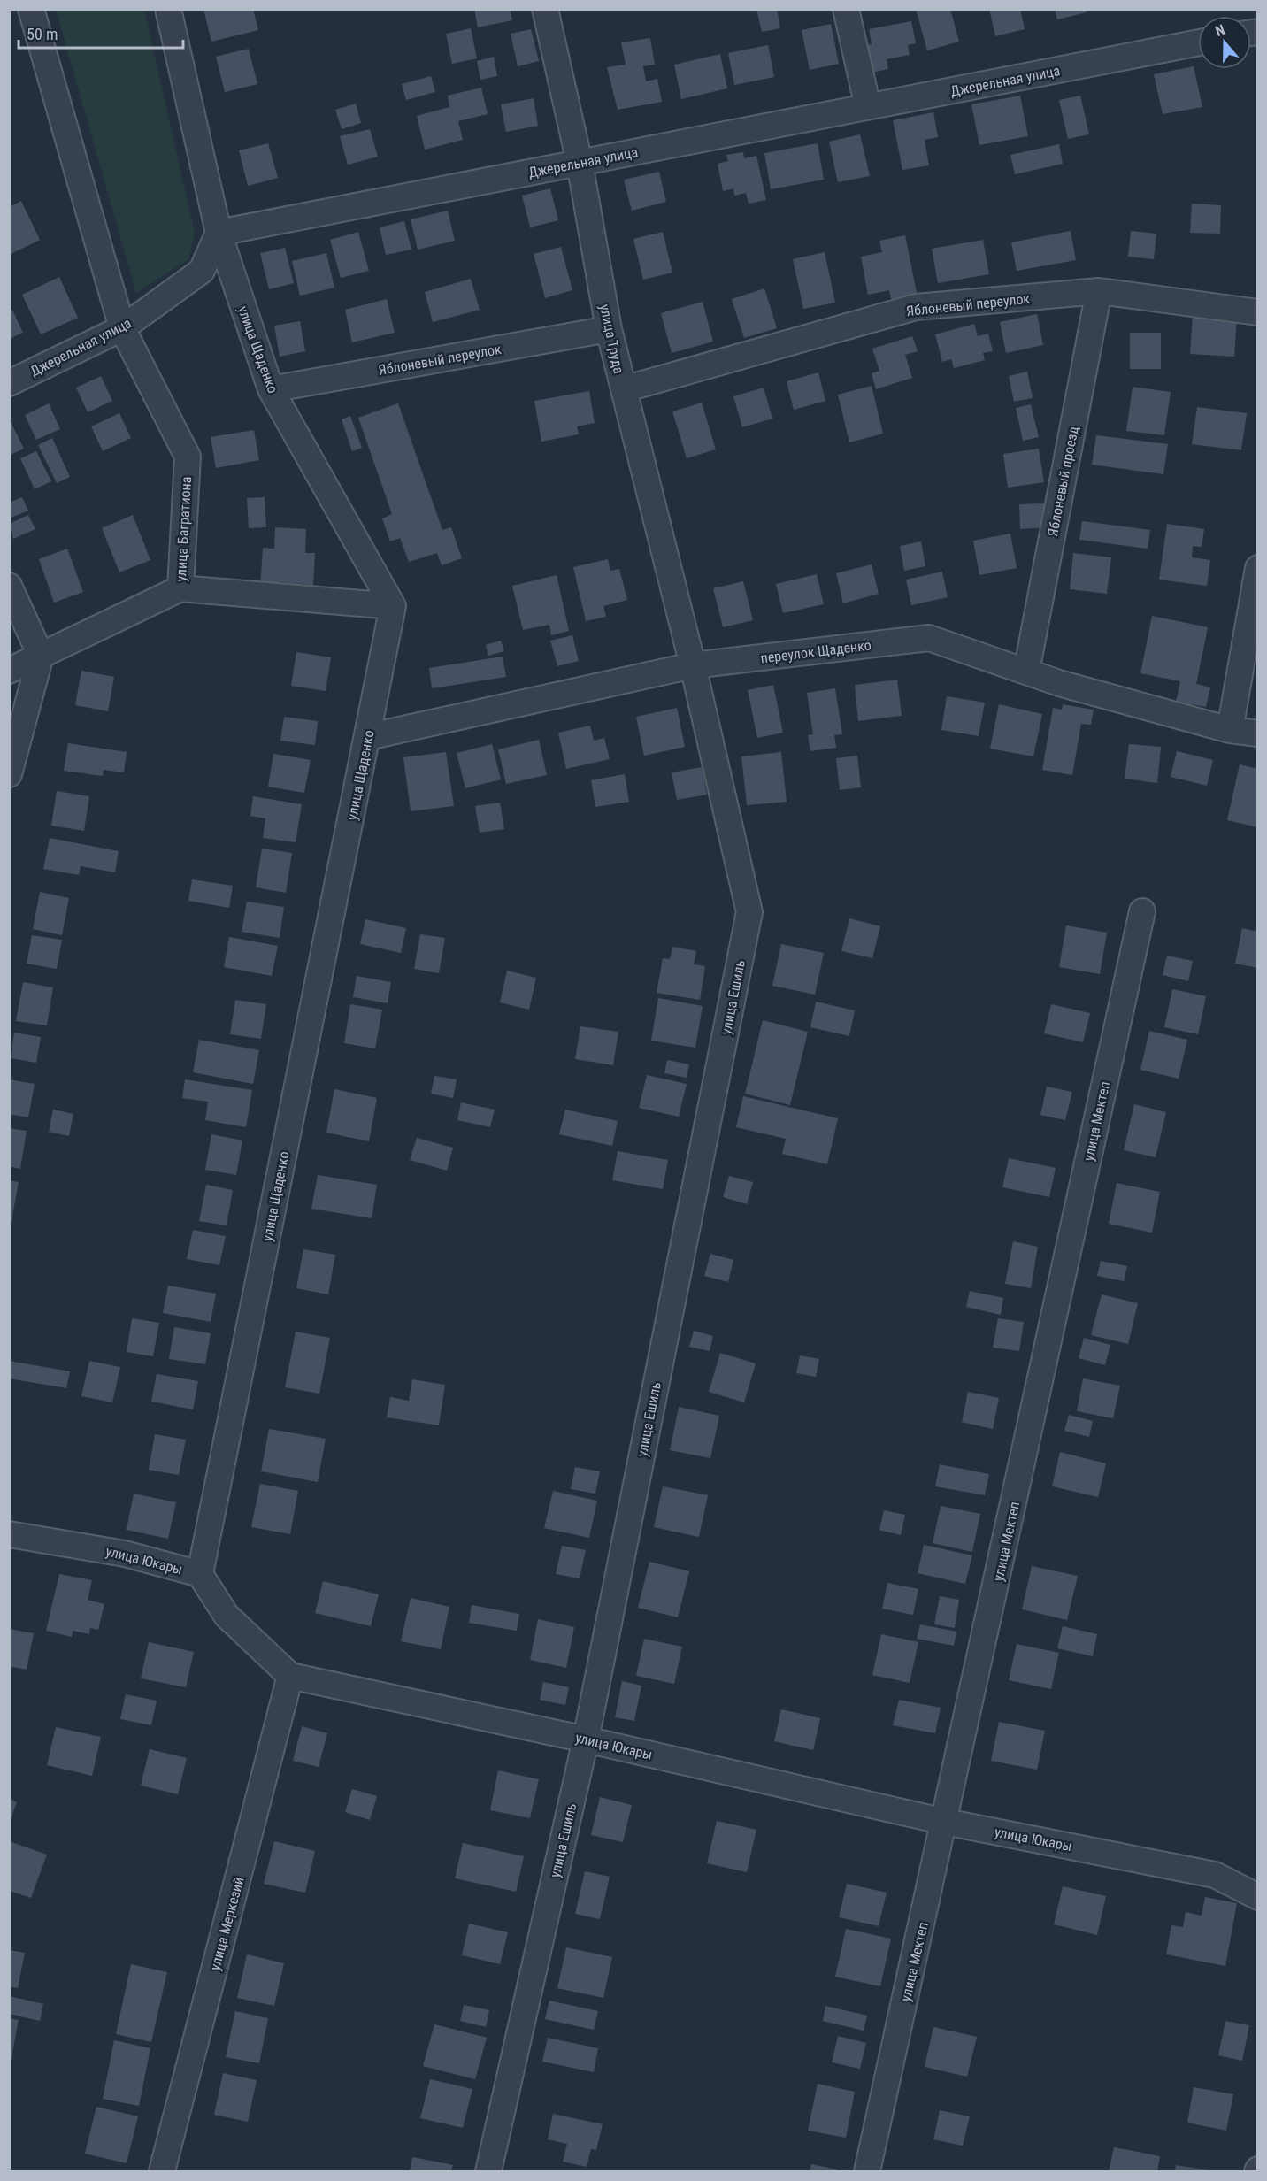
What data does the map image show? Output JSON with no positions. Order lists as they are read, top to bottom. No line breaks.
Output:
{"streets":{"street":["Джерельная улица","Яблоневый переулок","улица Труда","улица Щаденко","Яблоневый проезд","улица Багратиона","переулок Щаденко","улица Ешиль","улица Мектеп","улица Юкары","улица Меркезий"]},"crossings":[["Джерельная улица","улица Труда"],["Джерельная улица","улица Щаденко"],["Джерельная улица","улица Багратиона"],["Яблоневый переулок","улица Труда"],["Яблоневый переулок","улица Щаденко"],["Яблоневый переулок","Яблоневый проезд"],["улица Труда","переулок Щаденко"],["улица Труда","улица Ешиль"],["улица Щаденко","переулок Щаденко"],["улица Щаденко","улица Юкары"],["Яблоневый проезд","переулок Щаденко"],["переулок Щаденко","улица Ешиль"],["улица Ешиль","улица Юкары"],["улица Мектеп","улица Юкары"],["улица Юкары","улица Меркезий"]],"scale_bar":"50 m","north":"top"}
